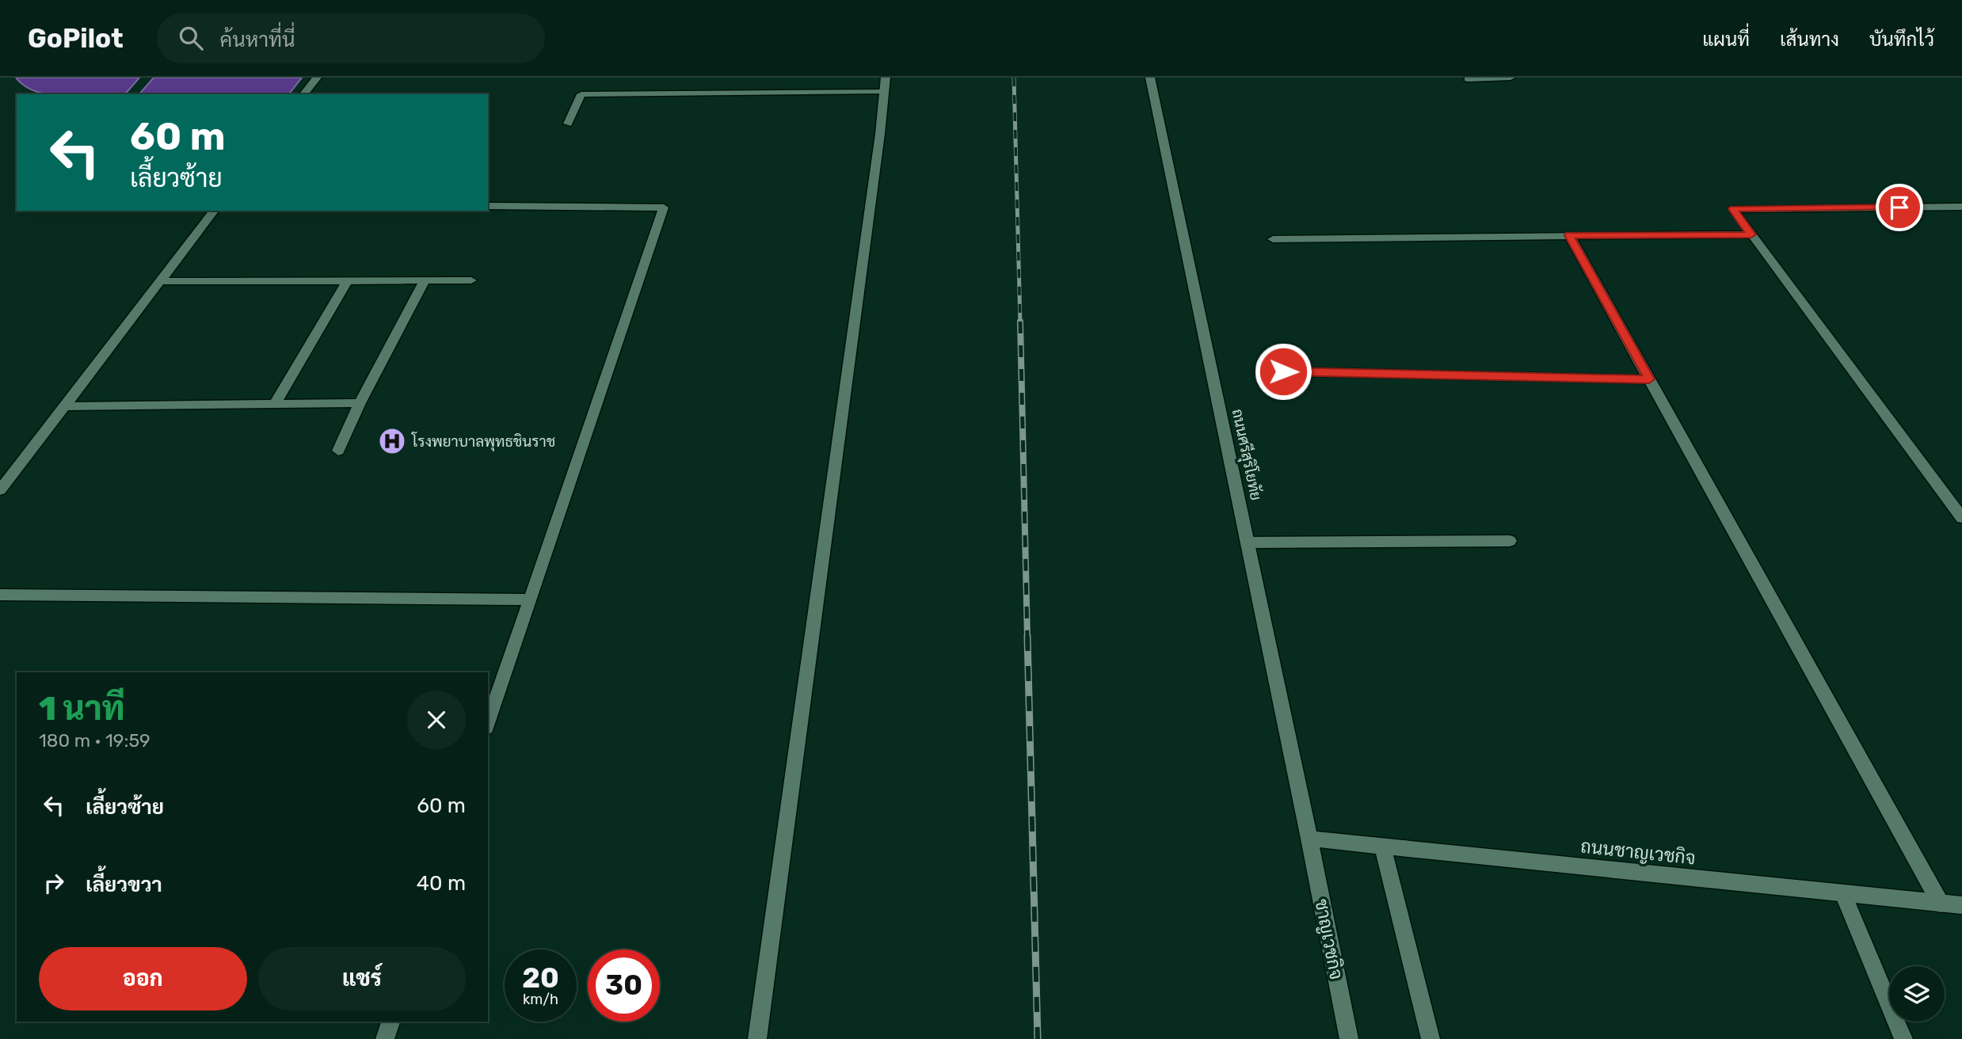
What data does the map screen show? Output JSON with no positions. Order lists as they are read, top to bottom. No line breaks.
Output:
{"streets":{"street":["ถนนศรีสุริโยทัย","ถนนชาญเวชกิจ","ชาญเวชกิจ"]},"crossings":[["ถนนศรีสุริโยทัย","ถนนชาญเวชกิจ"],["ถนนศรีสุริโยทัย","ชาญเวชกิจ"],["ถนนชาญเวชกิจ","ชาญเวชกิจ"]],"places":{"hospital":["โรงพยาบาลพุทธชินราช"]},"page":{"header":"GoPilot","search":"ค้นหาที่นี่","nav":["แผนที่","เส้นทาง","บันทึกไว้"],"turn":["60 m","เลี้ยวซ้าย"],"heading":["1 นาที","180 m · 19:59"],"list":[{"name":"เลี้ยวซ้าย","value":"60 m"},{"name":"เลี้ยวขวา","value":"40 m"}],"buttons":["ออก","แชร์"],"speed":"20 km/h","limit":"30"}}
